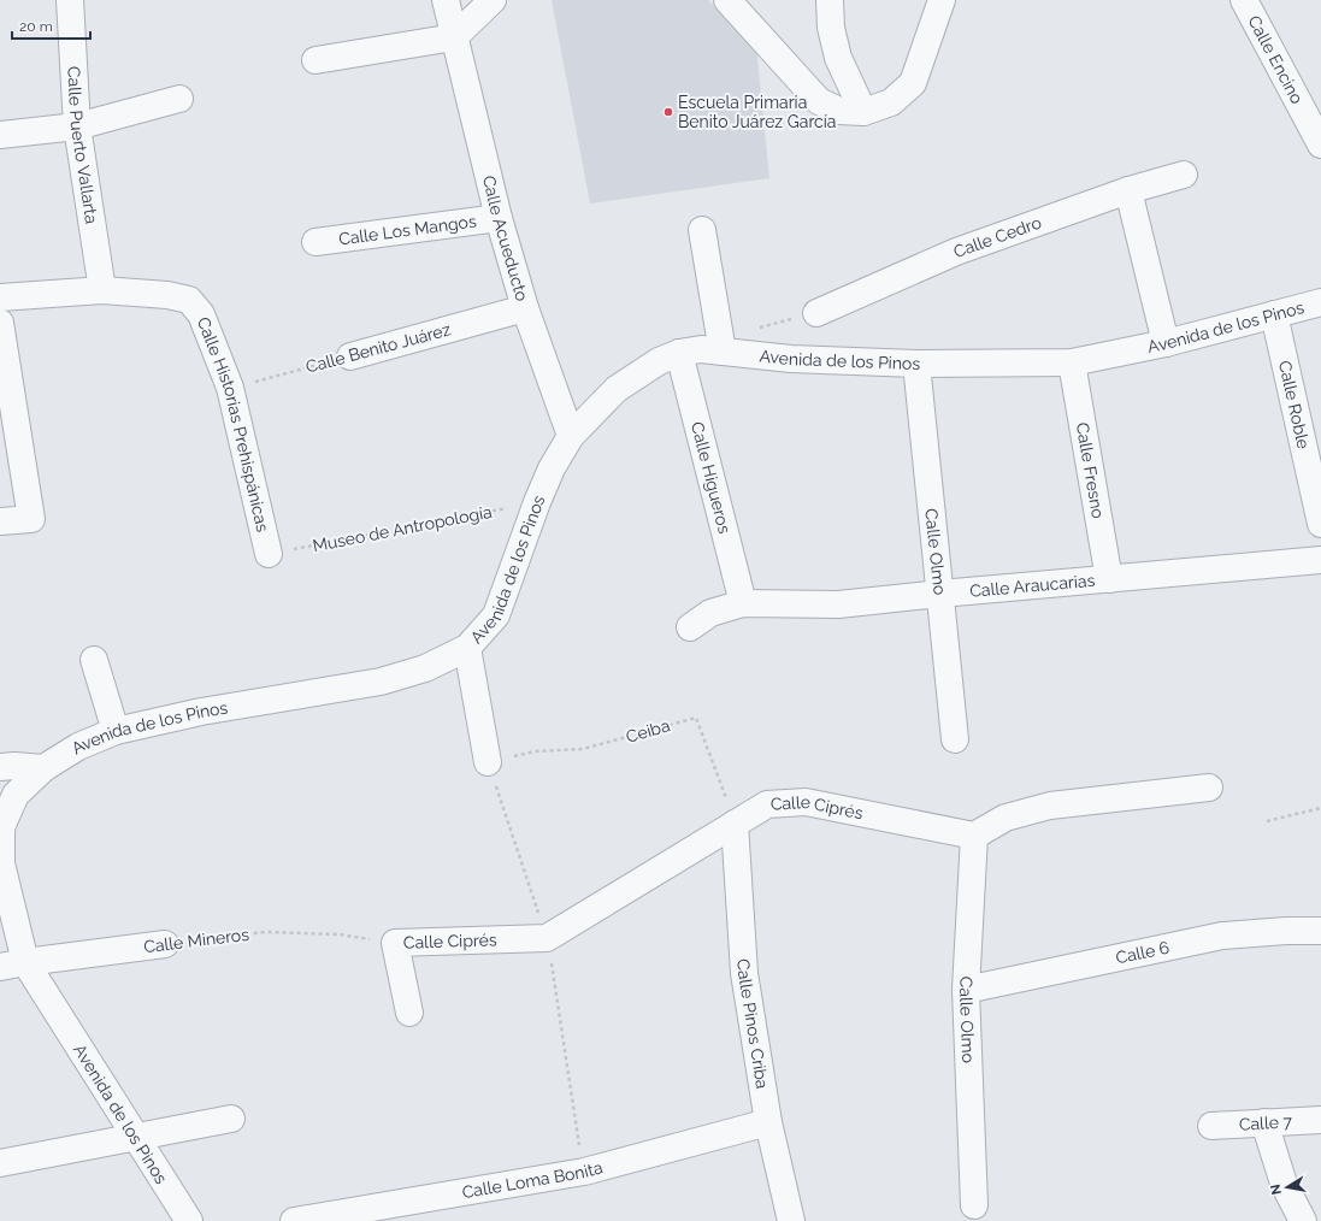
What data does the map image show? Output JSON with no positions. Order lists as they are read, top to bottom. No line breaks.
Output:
{"streets":{"street":["Calle Encino","Calle Puerto Vallarta","Calle Los Mangos","Calle Cedro","Calle Acueducto","Avenida de los Pinos","Calle Benito Juárez","Calle Roble","Calle Historias Prehispánicas","Calle Fresno","Calle Higueros","Calle Olmo","Calle Araucarias","Calle Ciprés","Calle Mineros","Calle 6","Calle Pinos Criba","Calle 7","Calle Loma Bonita"],"path":["Museo de Antropología","Ceiba"]},"crossings":[["Calle Puerto Vallarta","Calle Historias Prehispánicas"],["Calle Los Mangos","Calle Acueducto"],["Calle Acueducto","Avenida de los Pinos"],["Calle Acueducto","Calle Benito Juárez"],["Avenida de los Pinos","Calle Roble"],["Avenida de los Pinos","Calle Fresno"],["Avenida de los Pinos","Calle Higueros"],["Avenida de los Pinos","Museo de Antropología"],["Avenida de los Pinos","Calle Olmo"],["Avenida de los Pinos","Calle Mineros"],["Calle Benito Juárez","Calle Historias Prehispánicas"],["Calle Historias Prehispánicas","Museo de Antropología"],["Calle Fresno","Calle Araucarias"],["Calle Higueros","Calle Araucarias"],["Calle Olmo","Calle Araucarias"],["Calle Olmo","Calle Ciprés"],["Calle Olmo","Calle 6"],["Ceiba","Calle Ciprés"],["Ceiba","Calle Pinos Criba"],["Calle Ciprés","Calle Mineros"],["Calle Ciprés","Calle Pinos Criba"],["Calle Pinos Criba","Calle Loma Bonita"]],"places":["Escuela Primaria Benito Juárez García"],"scale_bar":"20 m","north":"left"}
